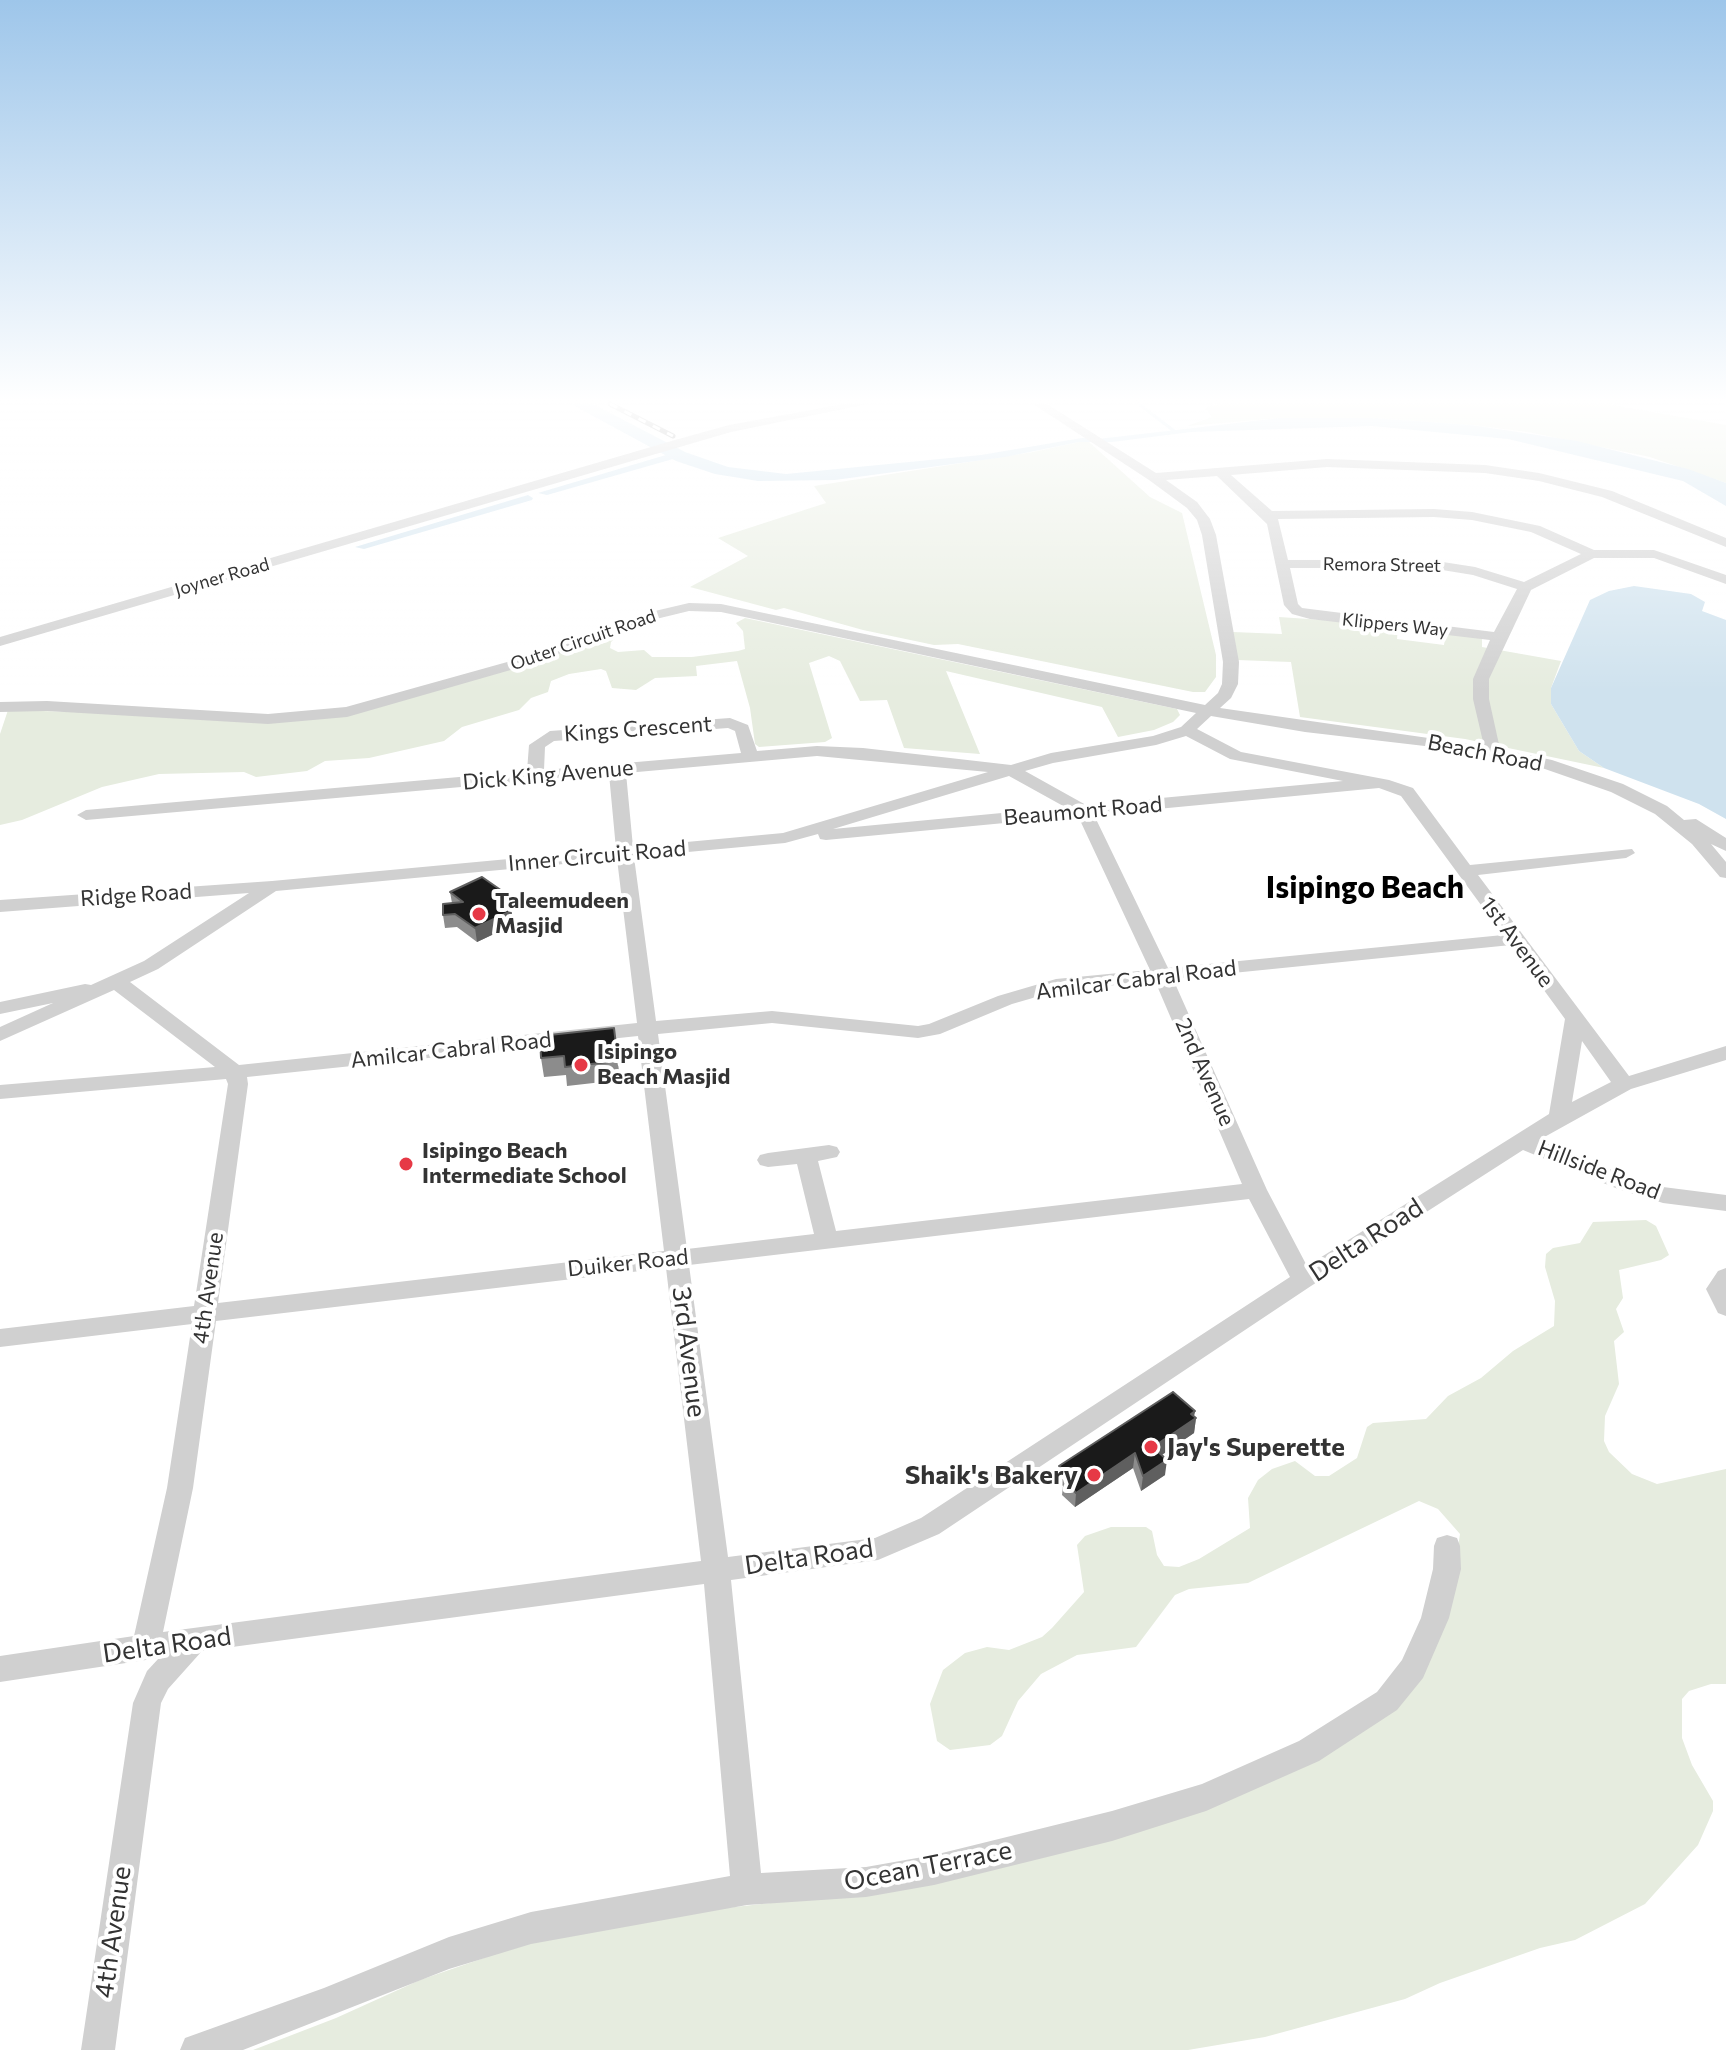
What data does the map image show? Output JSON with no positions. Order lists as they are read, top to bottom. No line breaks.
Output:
{"streets":{"street":["Remora Street","Joyner Road","Klippers Way","Outer Circuit Road","Kings Crescent","Beach Road","Dick King Avenue","Beaumont Road","Inner Circuit Road","Ridge Road","1st Avenue","Amilcar Cabral Road","2nd Avenue","Hillside Road","Delta Road","Duiker Road","4th Avenue","3rd Avenue","Ocean Terrace"]},"crossings":[["Remora Street","Klippers Way"],["Outer Circuit Road","Beach Road"],["Outer Circuit Road","Inner Circuit Road"],["Kings Crescent","Dick King Avenue"],["Beach Road","Inner Circuit Road"],["Dick King Avenue","Inner Circuit Road"],["Dick King Avenue","3rd Avenue"],["Beaumont Road","Inner Circuit Road"],["Beaumont Road","1st Avenue"],["Beaumont Road","2nd Avenue"],["Inner Circuit Road","Ridge Road"],["Inner Circuit Road","1st Avenue"],["Inner Circuit Road","3rd Avenue"],["1st Avenue","Amilcar Cabral Road"],["1st Avenue","Delta Road"],["Amilcar Cabral Road","2nd Avenue"],["Amilcar Cabral Road","4th Avenue"],["Amilcar Cabral Road","3rd Avenue"],["2nd Avenue","Delta Road"],["2nd Avenue","Duiker Road"],["Hillside Road","Delta Road"],["Delta Road","4th Avenue"],["Delta Road","3rd Avenue"],["Duiker Road","4th Avenue"],["Duiker Road","3rd Avenue"],["3rd Avenue","Ocean Terrace"]],"districts":["Isipingo Beach"],"places":["Taleemudeen Masjid","Isipingo Beach Masjid","Isipingo Beach Intermediate School","Jay's Superette","Shaik's Bakery"]}
